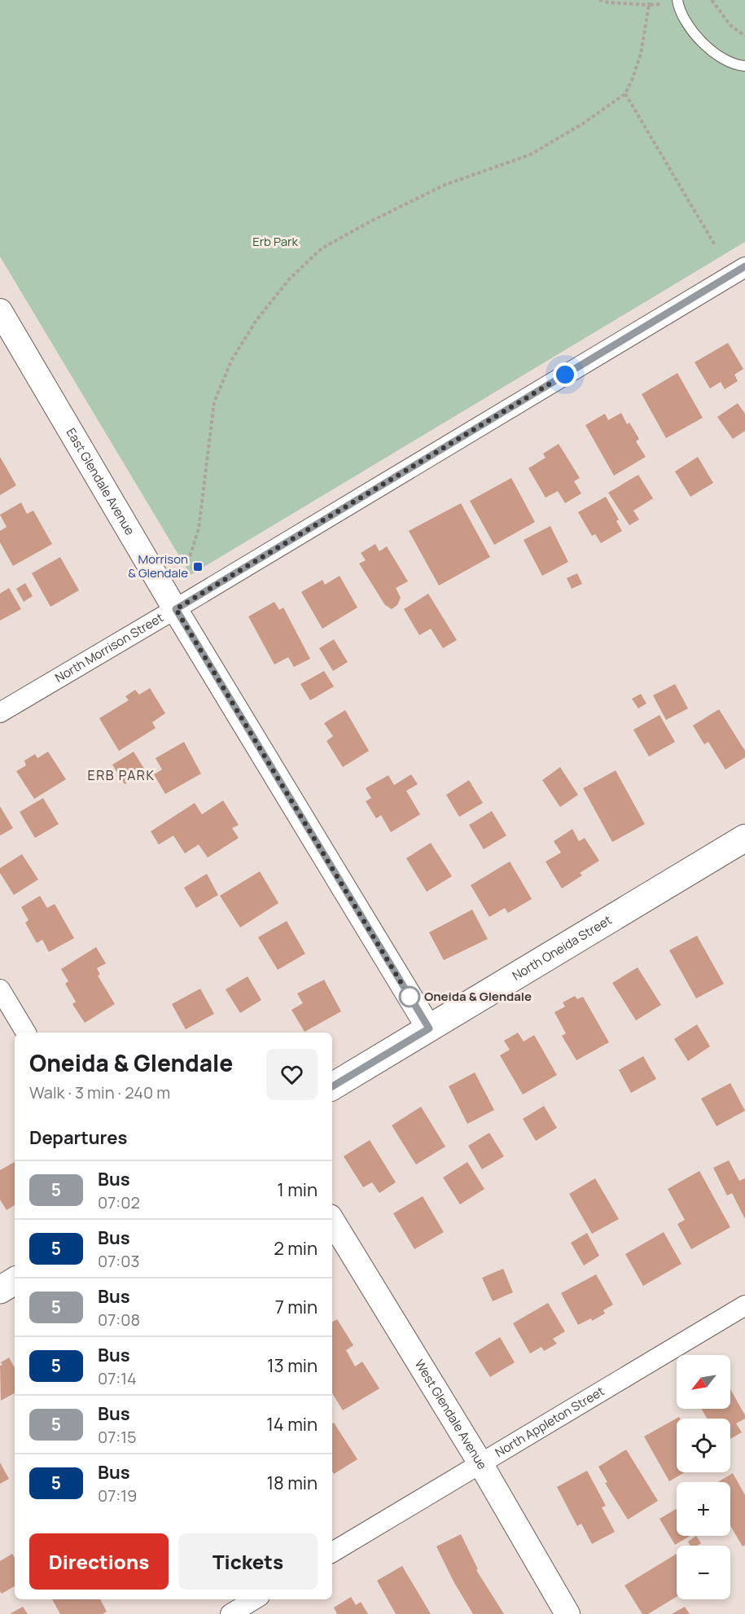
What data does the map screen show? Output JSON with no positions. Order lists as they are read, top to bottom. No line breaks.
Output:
{"streets":{"main road":["North Oneida Street"],"street":["East Glendale Avenue","North Morrison Street","West Glendale Avenue","North Appleton Street"]},"crossings":[["East Glendale Avenue","North Morrison Street"],["East Glendale Avenue","North Oneida Street"],["West Glendale Avenue","North Appleton Street"]],"districts":["ERB PARK"],"parks":["Erb Park"],"places":{"transit":["Morrison & Glendale"],"other":["Oneida & Glendale"]},"lines":["bus line 5"],"north":"bottom left","page":{"heading":[["Oneida & Glendale","Walk · 3 min · 240 m"],"Departures"],"list":[{"mark":"5","name":"Bus","note":"07:02","value":"1 min"},{"mark":"5","name":"Bus","note":"07:03","value":"2 min"},{"mark":"5","name":"Bus","note":"07:08","value":"7 min"},{"mark":"5","name":"Bus","note":"07:14","value":"13 min"},{"mark":"5","name":"Bus","note":"07:15","value":"14 min"},{"mark":"5","name":"Bus","note":"07:19","value":"18 min"}],"map_buttons":["+","−"],"buttons":["Directions","Tickets"]}}
